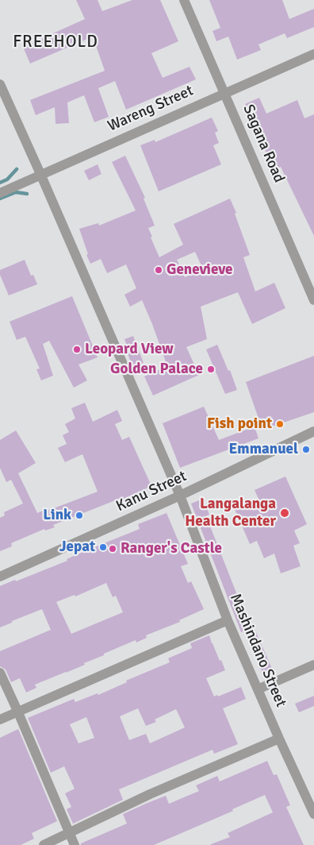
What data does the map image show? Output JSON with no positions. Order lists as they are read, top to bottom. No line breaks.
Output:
{"streets":{"street":["Wareng Street","Sagana Road","Kanu Street","Mashindano Street"]},"crossings":[["Wareng Street","Sagana Road"],["Wareng Street","Mashindano Street"],["Kanu Street","Mashindano Street"]],"districts":["FREEHOLD"],"places":["Genevieve","Leopard View","Golden Palace","Fish point","Emmanuel","Langalanga Health Center","Link","Jepat","Ranger's Castle"]}
